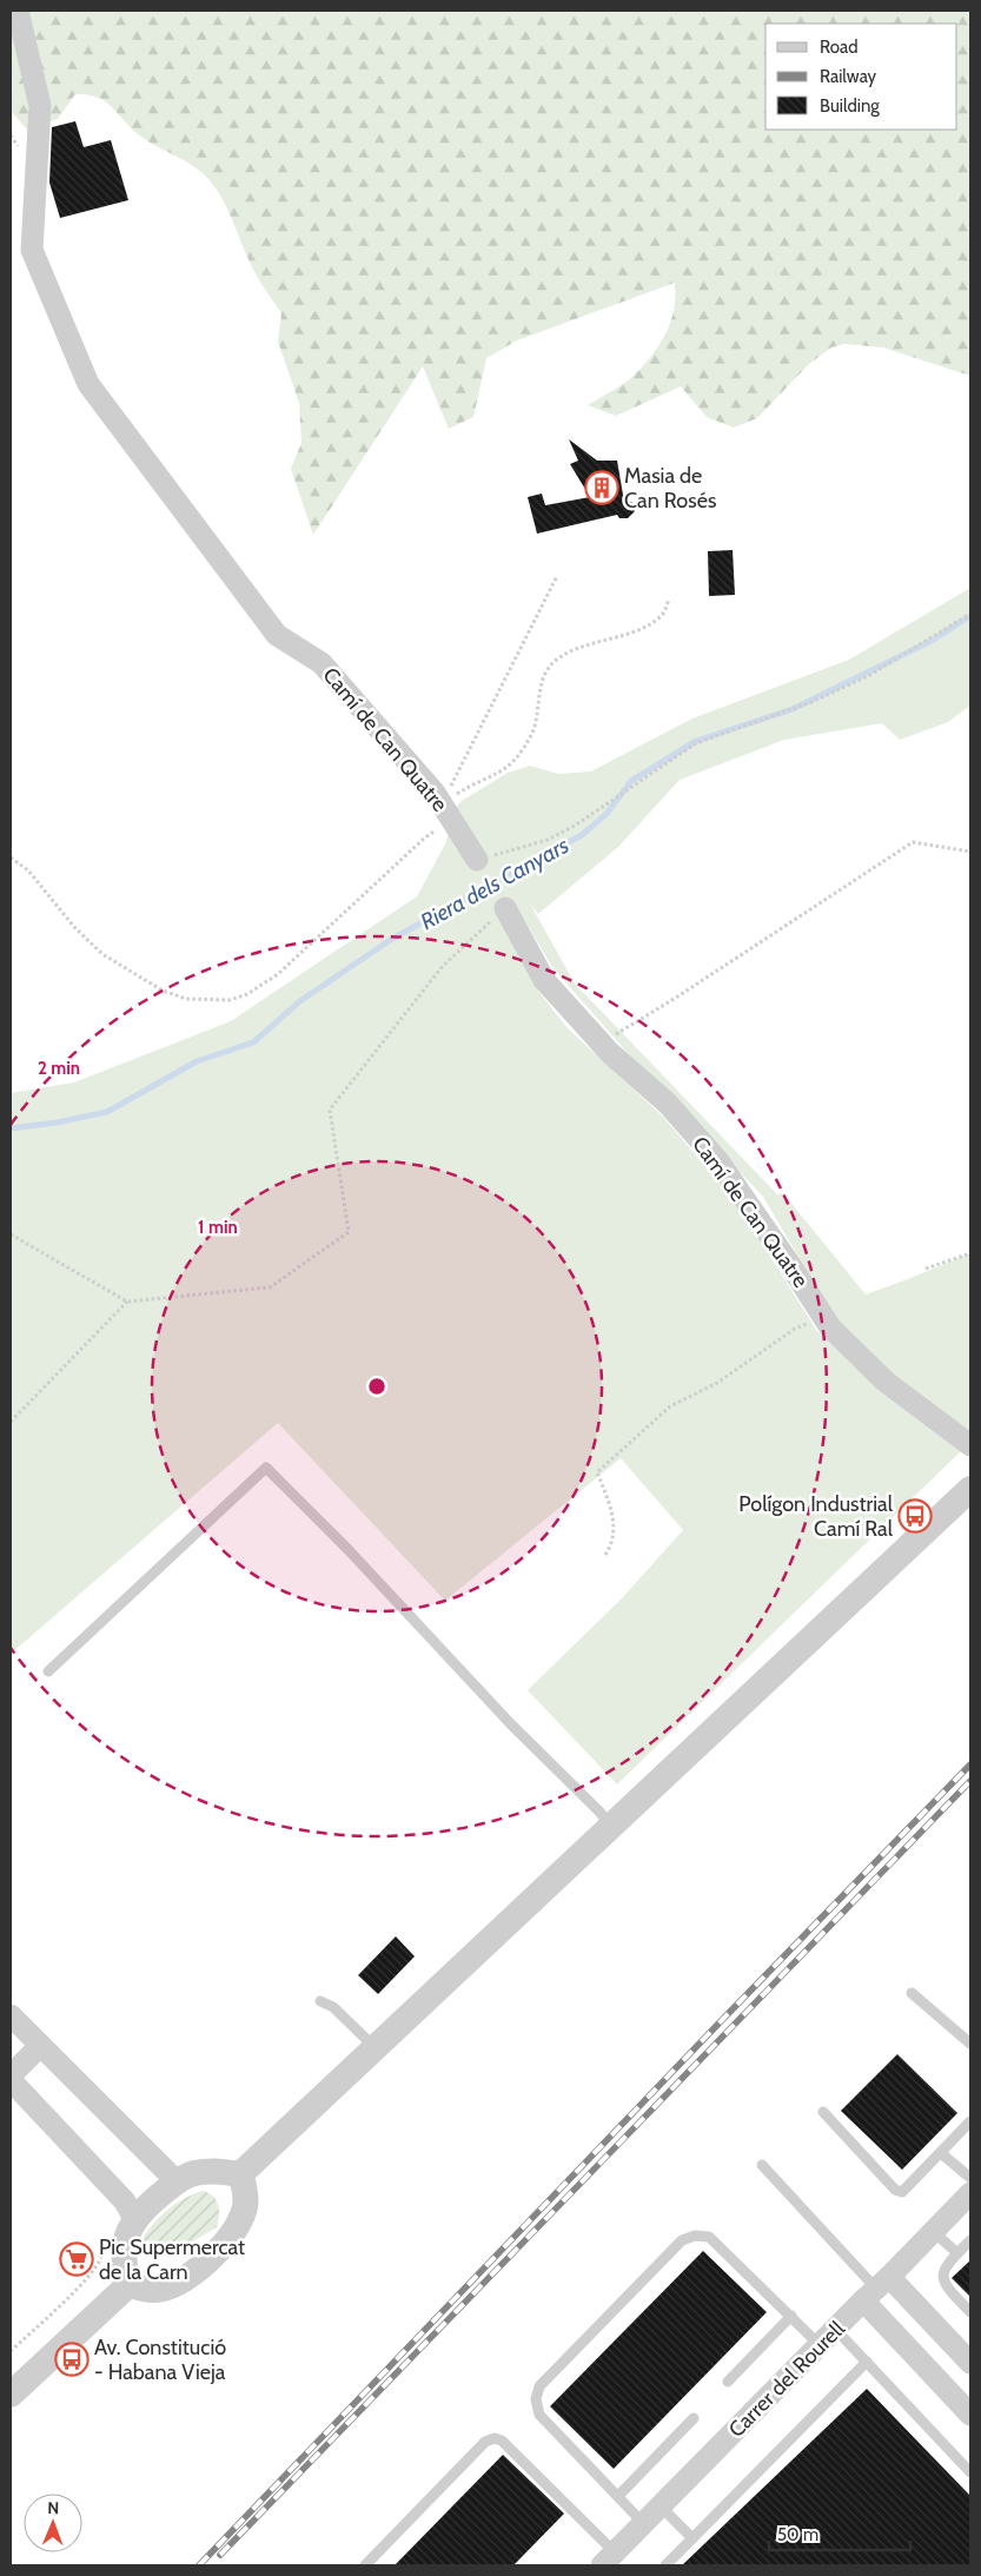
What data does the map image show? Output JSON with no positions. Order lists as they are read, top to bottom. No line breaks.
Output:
{"streets":{"street":["Camí de Can Quatre","Carrer del Rourell"]},"water":["Riera dels Canyars"],"places":{"building":["Masia de Can Rosés"],"bus stop":["Polígon Industrial Camí Ral","Av. Constitució - Habana Vieja"],"supermarket":["Pic Supermercat de la Carn"]},"legend":["Road","Railway","Building"],"scale_bar":"50 m","north":"top","rings":["2 min","1 min"]}
